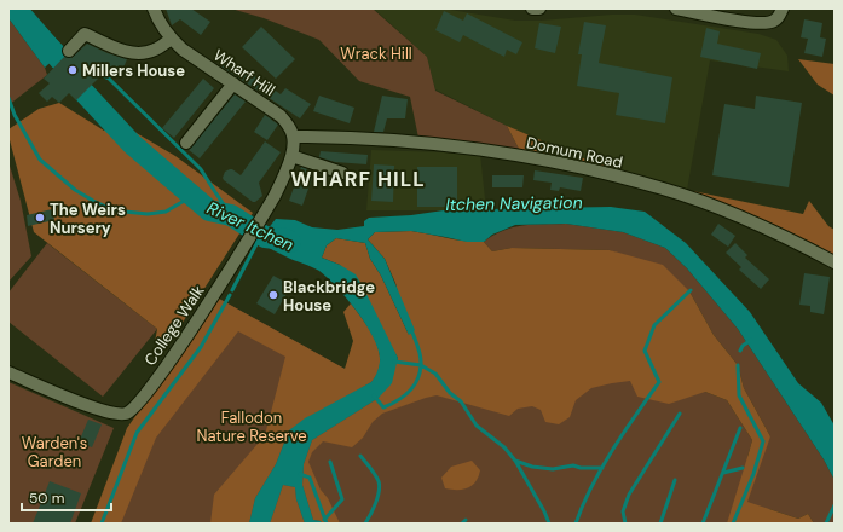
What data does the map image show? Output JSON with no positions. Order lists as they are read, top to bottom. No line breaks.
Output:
{"streets":{"street":["Wharf Hill","Domum Road","College Walk"]},"crossings":[["Wharf Hill","Domum Road"],["Wharf Hill","College Walk"],["Domum Road","College Walk"]],"districts":["WHARF HILL"],"water":["Itchen Navigation","River Itchen"],"parks":["Wrack Hill","Fallodon Nature Reserve","Warden's Garden"],"places":["Millers House","The Weirs Nursery","Blackbridge House"],"scale_bar":"50 m"}
